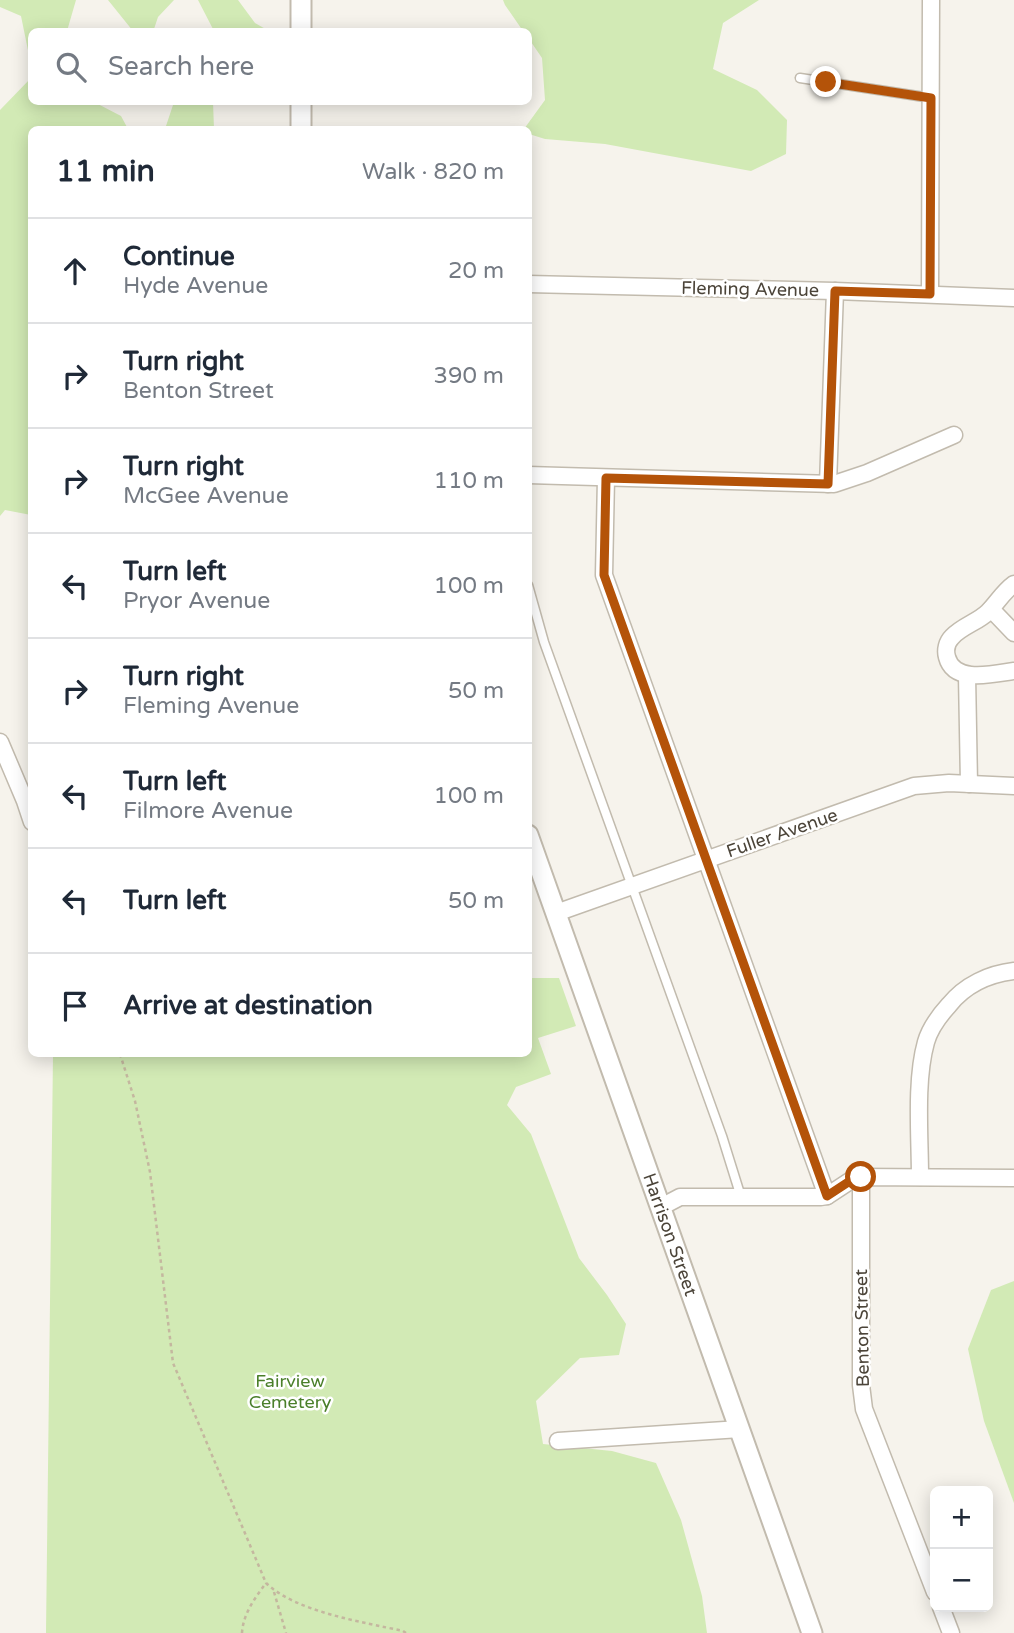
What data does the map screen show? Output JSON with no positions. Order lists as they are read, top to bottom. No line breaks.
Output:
{"streets":{"street":["Fleming Avenue","Fuller Avenue","Harrison Street","Benton Street"]},"crossings":[["Fuller Avenue","Harrison Street"]],"parks":["Fairview Cemetery"],"page":{"search":"Search here","heading":["11 min","Walk · 820 m"],"list":[["Continue","Hyde Avenue","20 m"],["Turn right","Benton Street","390 m"],["Turn right","McGee Avenue","110 m"],["Turn left","Pryor Avenue","100 m"],["Turn right","Fleming Avenue","50 m"],["Turn left","Filmore Avenue","100 m"],["Turn left","50 m"],"Arrive at destination"],"map_buttons":["+","−"]}}
